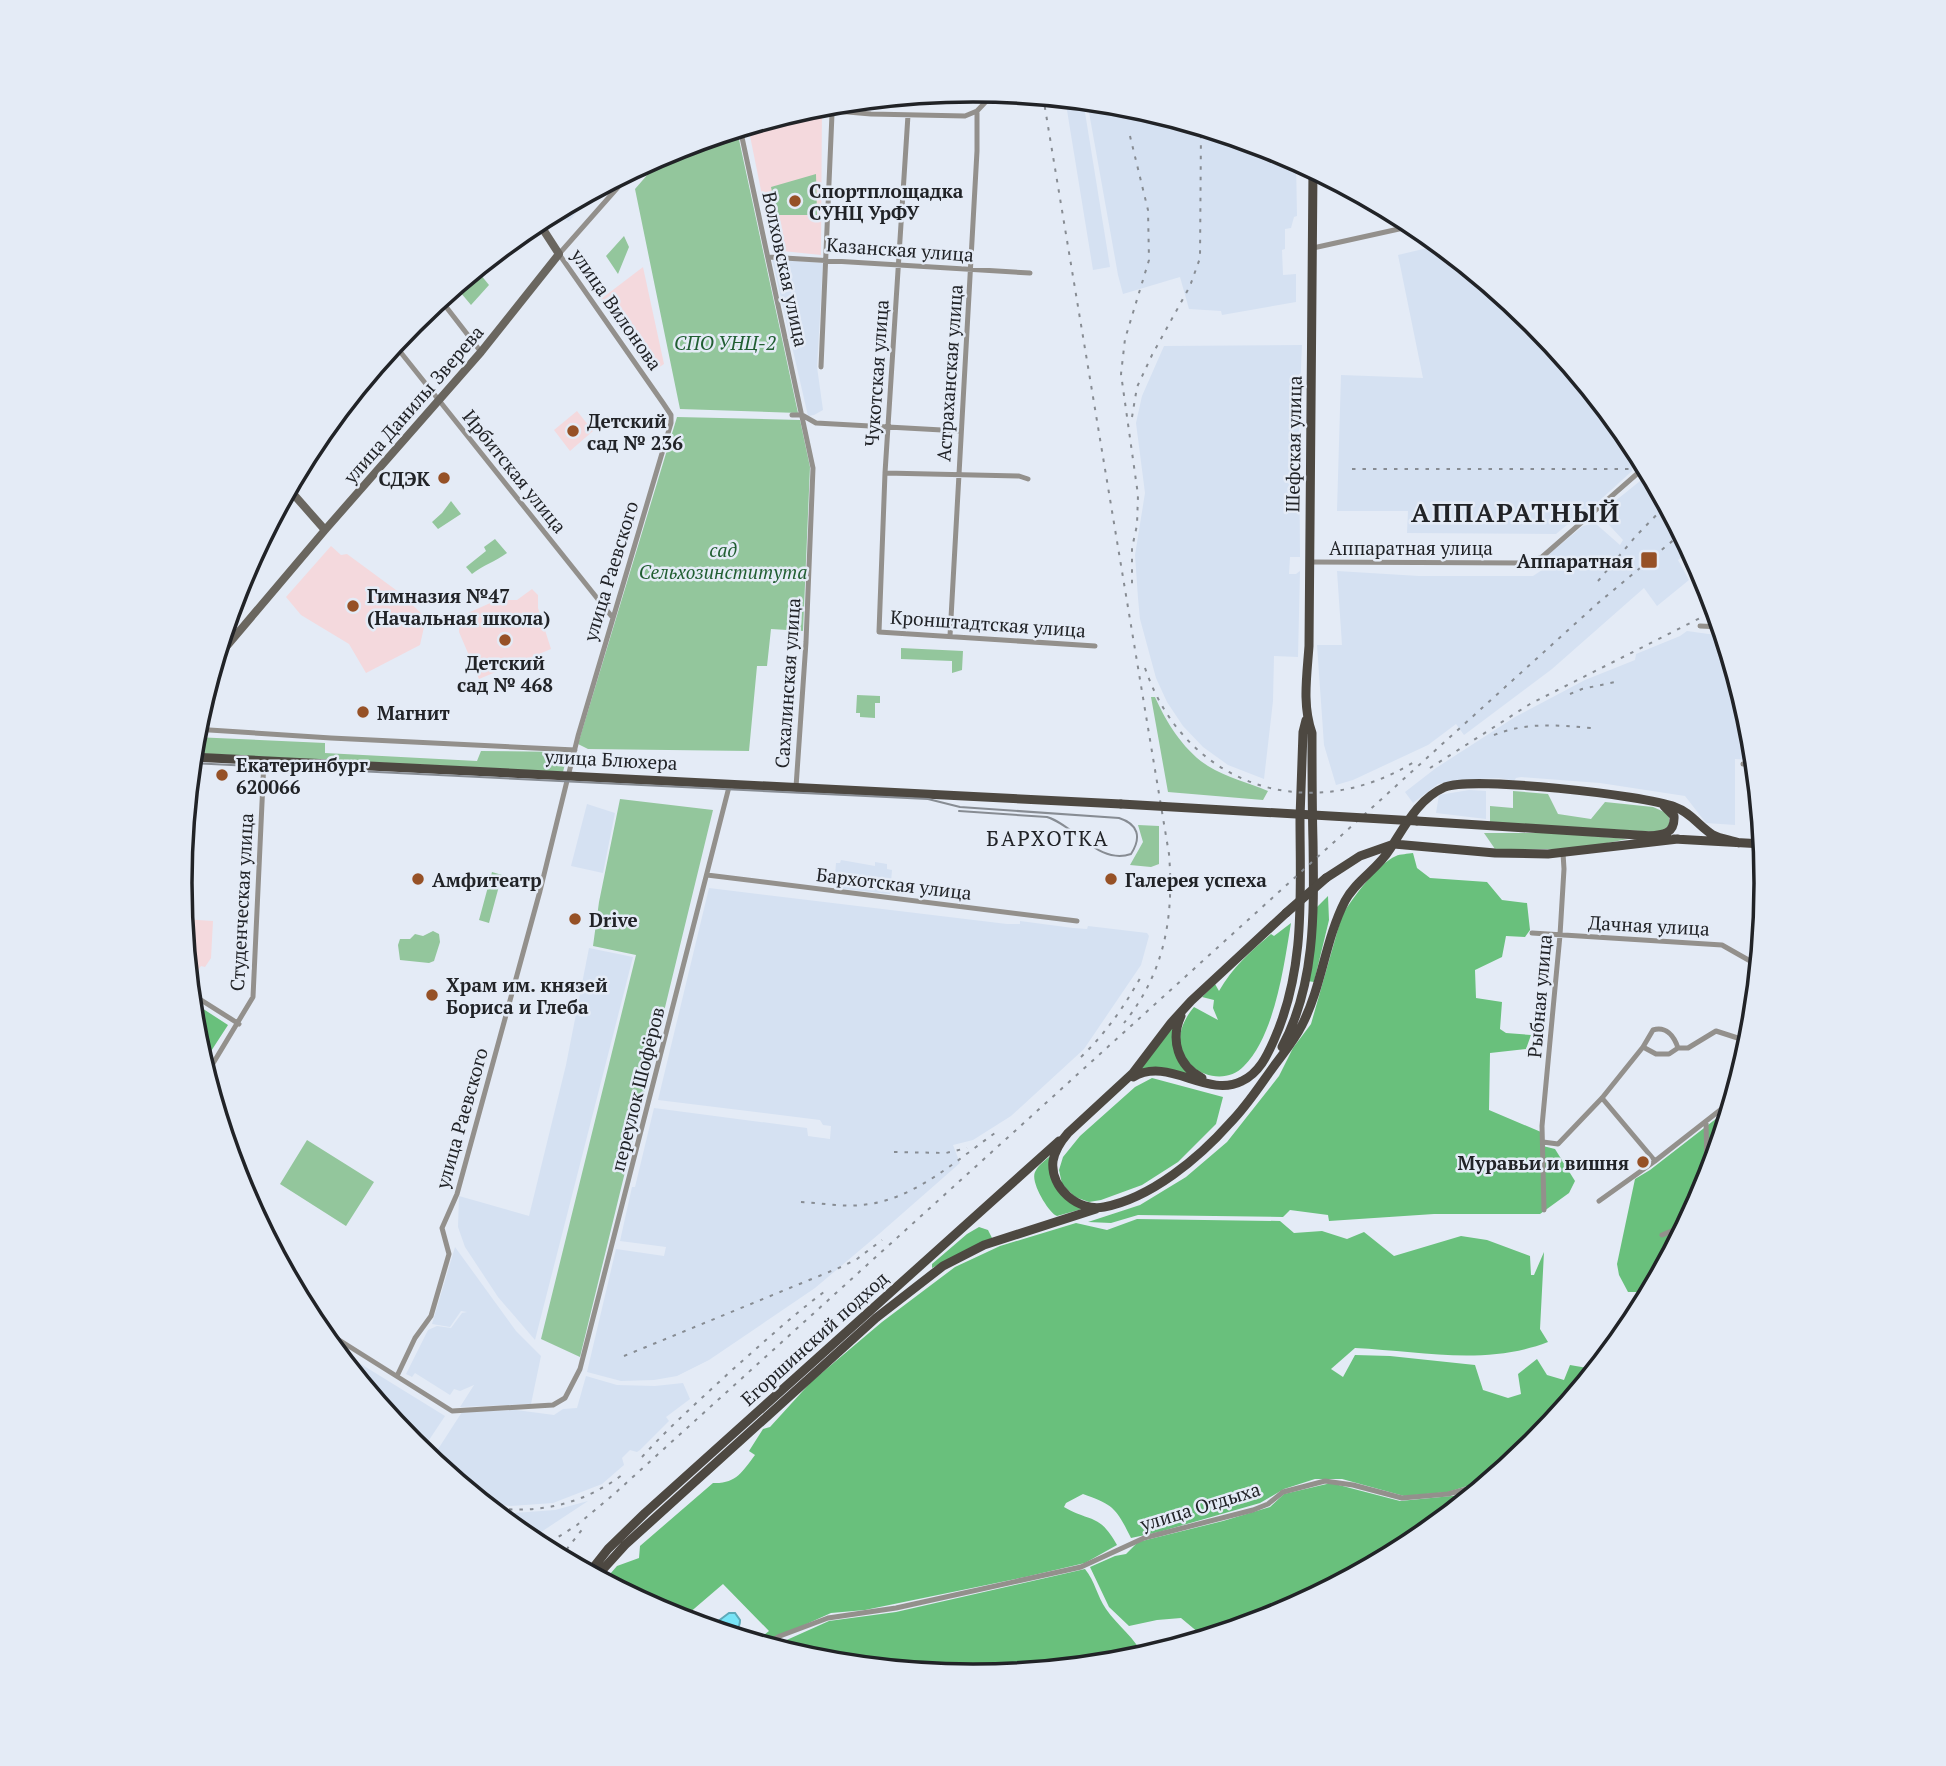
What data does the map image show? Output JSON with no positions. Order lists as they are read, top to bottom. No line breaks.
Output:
{"streets":{"main road":["Шефская улица","улица Блюхера","Егоршинский подход"],"street":["Казанская улица","Волховская улица","улица Вилонова","Чукотская улица","Астраханская улица","улица Данилы Зверева","Ирбитская улица","Аппаратная улица","улица Раевского","Кронштадтская улица","Сахалинская улица","Бархотская улица","Студенческая улица","Дачная улица","Рыбная улица","переулок Шофёров","улица Отдыха"]},"crossings":[["Казанская улица","Волховская улица"],["Казанская улица","Чукотская улица"],["Казанская улица","Астраханская улица"],["Волховская улица","Сахалинская улица"],["улица Вилонова","улица Данилы Зверева"],["улица Вилонова","улица Раевского"],["Чукотская улица","Кронштадтская улица"],["Астраханская улица","Кронштадтская улица"],["улица Данилы Зверева","Ирбитская улица"],["Шефская улица","Аппаратная улица"],["Ирбитская улица","улица Раевского"],["улица Раевского","улица Блюхера"],["улица Раевского","переулок Шофёров"],["Сахалинская улица","улица Блюхера"],["улица Блюхера","Студенческая улица"],["улица Блюхера","переулок Шофёров"],["Бархотская улица","переулок Шофёров"],["Дачная улица","Рыбная улица"]],"districts":["АППАРАТНЫЙ","БАРХОТКА"],"parks":["СПО УНЦ-2","сад Сельхозинститута"],"places":{"other":["Спортплощадка СУНЦ УрФУ","Детский сад № 236","СДЭК","Гимназия №47 (Начальная школа)","Детский сад № 468","Магнит","Екатеринбург 620066","Амфитеатр","Галерея успеха","Drive","Храм им. князей Бориса и Глеба","Муравьи и вишня"],"transit":["Аппаратная"]}}
